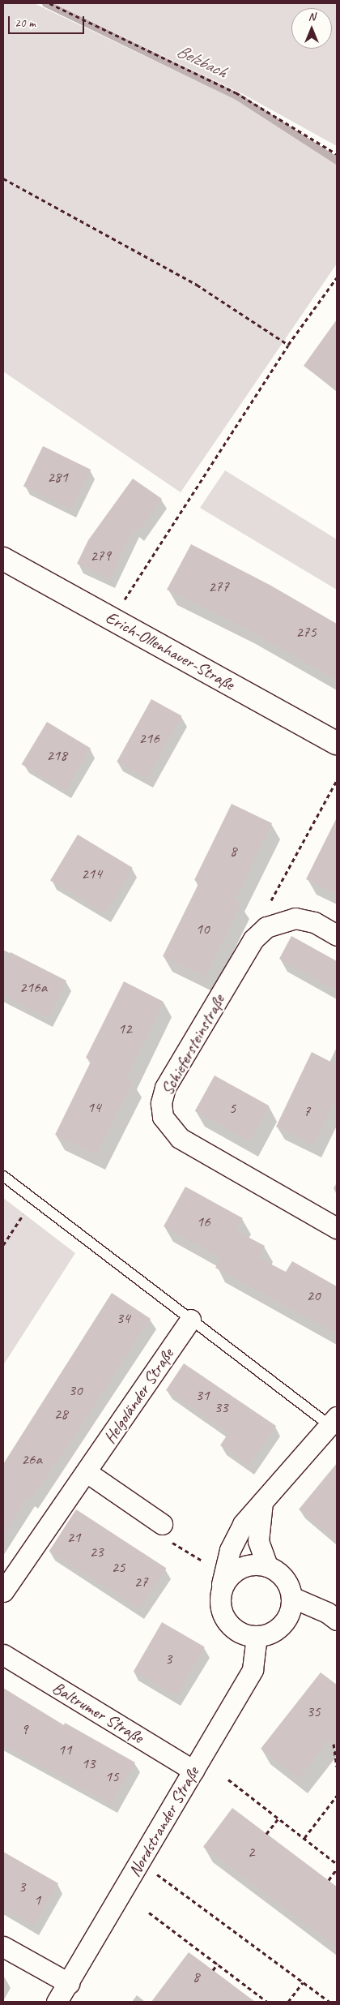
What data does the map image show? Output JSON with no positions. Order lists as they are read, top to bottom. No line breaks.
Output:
{"streets":{"street":["Erich-Ollenhauer-Straße","Schiefersteinstraße","Helgoländer Straße","Baltrumer Straße","Nordstrander Straße"]},"crossings":[["Baltrumer Straße","Nordstrander Straße"]],"water":["Belzbach"],"house_numbers":["281","279","277","275","216","218","8","214","10","216a","12","14","5","7","16","20","34","30","31","33","28","26a","21","23","25","27","3","35","9","11","13","15","2","3","1","8"],"scale_bar":"20 m","north":"top"}
